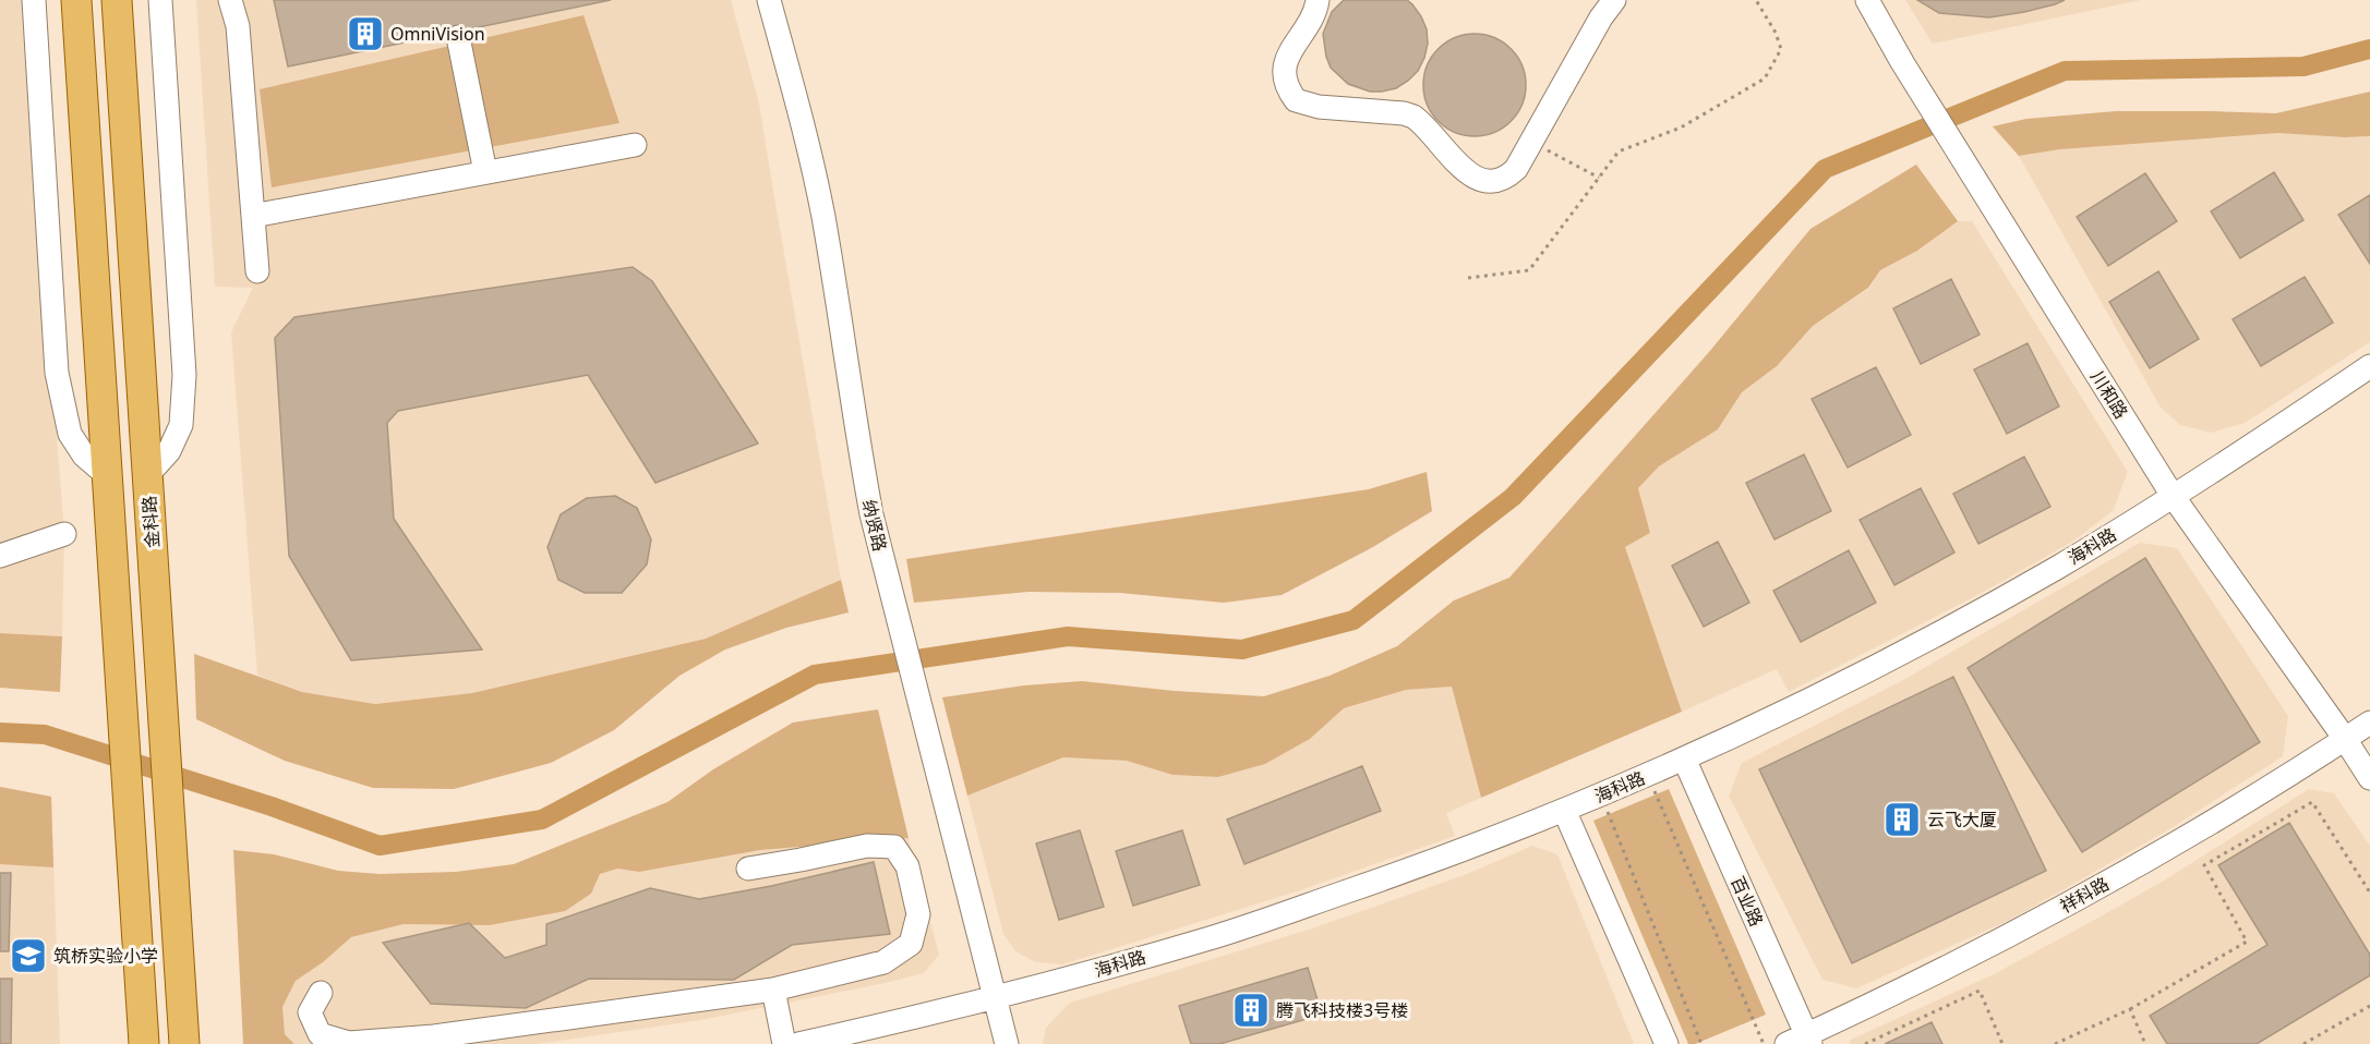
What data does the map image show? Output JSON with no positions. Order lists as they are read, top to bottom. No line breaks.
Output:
{"streets":{"main road":["金科路"],"street":["川和路","纳贤路","海科路","祥科路","百业路"]},"crossings":[["川和路","海科路"],["川和路","祥科路"],["纳贤路","海科路"],["海科路","百业路"],["祥科路","百业路"]],"places":{"building":["OmniVision","云飞大厦","腾飞科技楼3号楼"],"school or university":["筑桥实验小学"]}}
